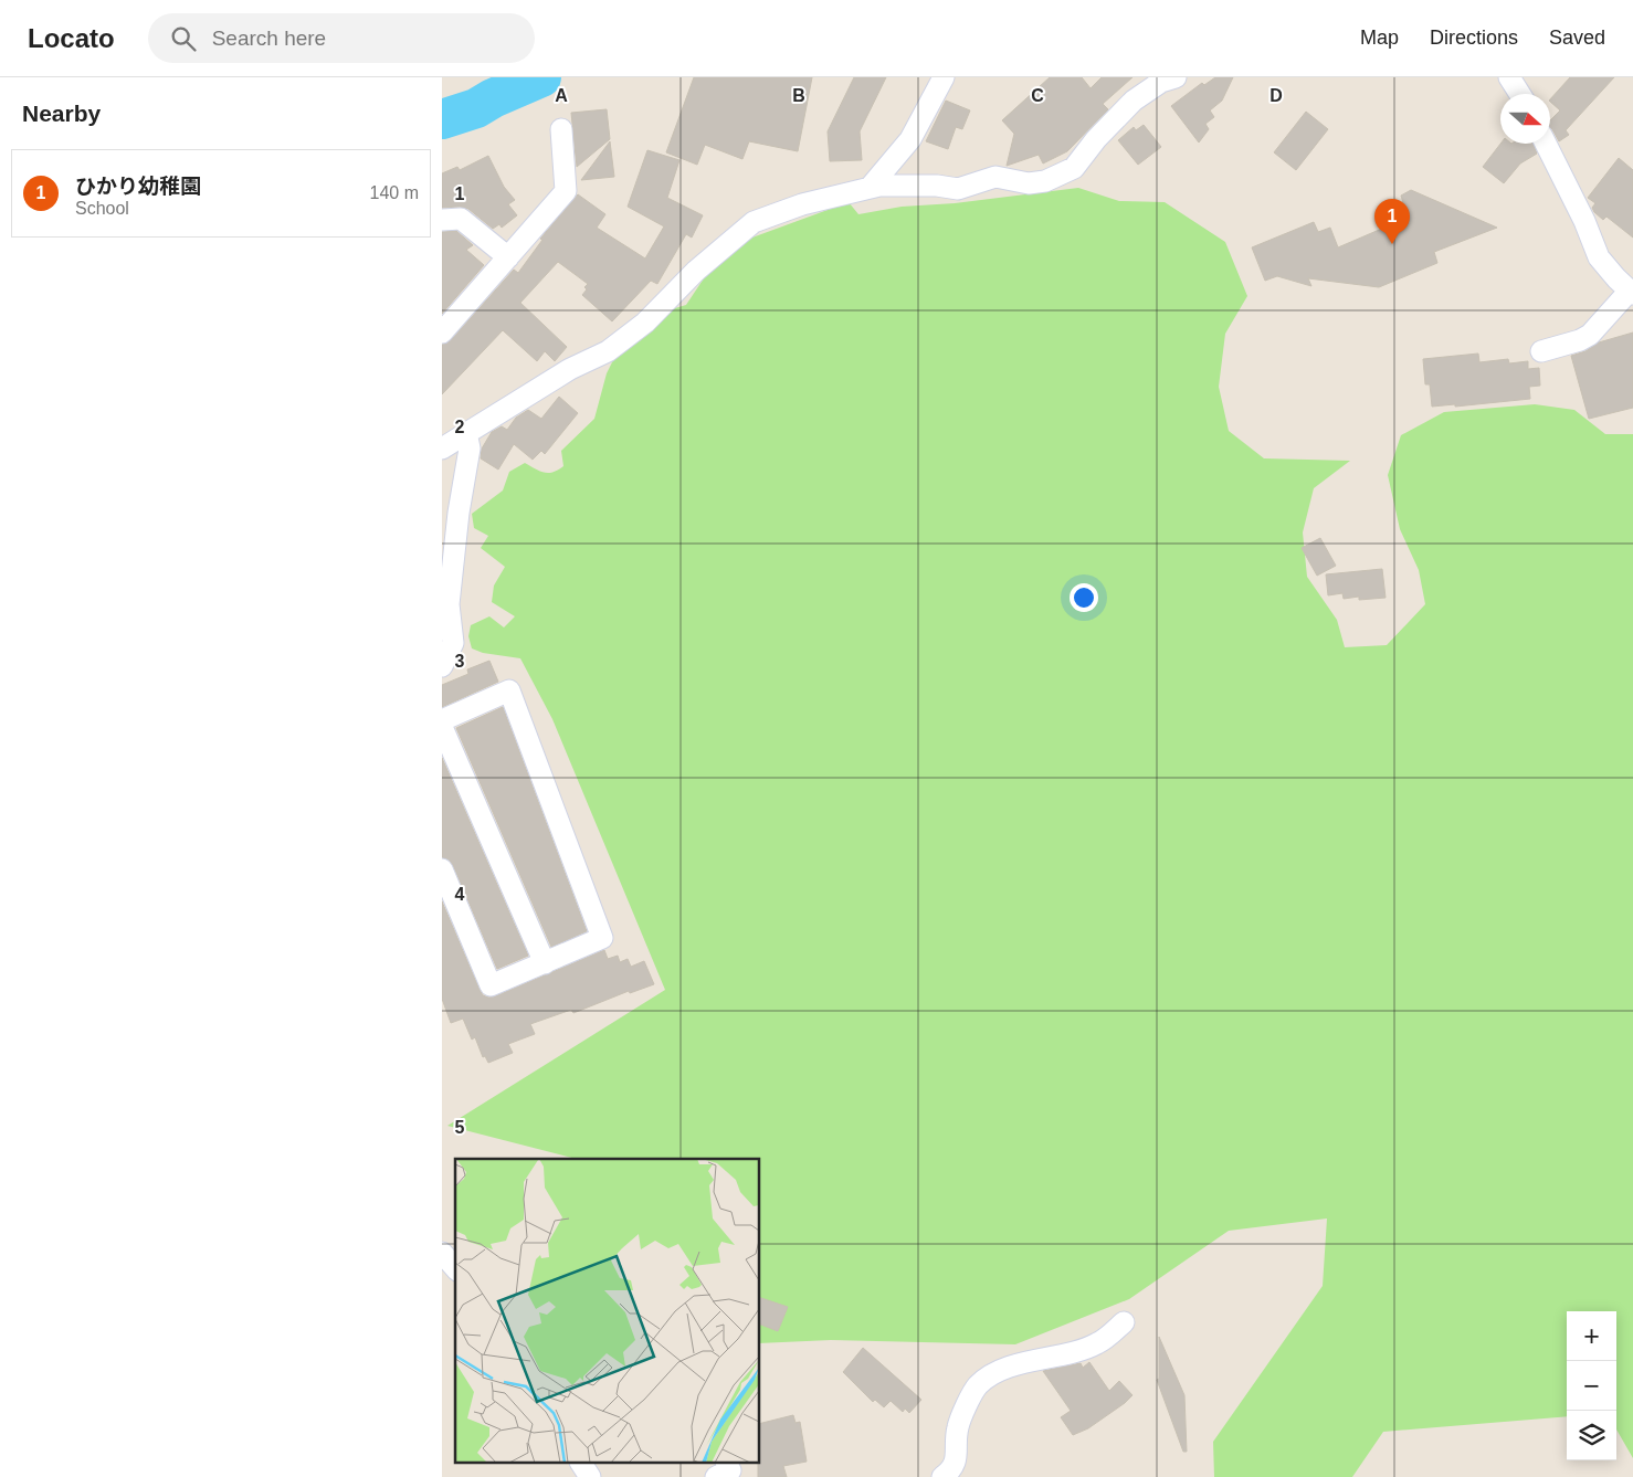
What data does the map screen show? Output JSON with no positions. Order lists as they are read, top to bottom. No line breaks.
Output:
{"north":"right","page":{"header":"Locato","search":"Search here","nav":["Map","Directions","Saved"],"heading":"Nearby","list":[{"mark":"1","name":"ひかり幼稚園","note":"School","value":"140 m"}],"pins":"1","map_buttons":["+","−"]},"grid":{"columns":["A","B","C","D"],"rows":["1","2","3","4","5"]}}
